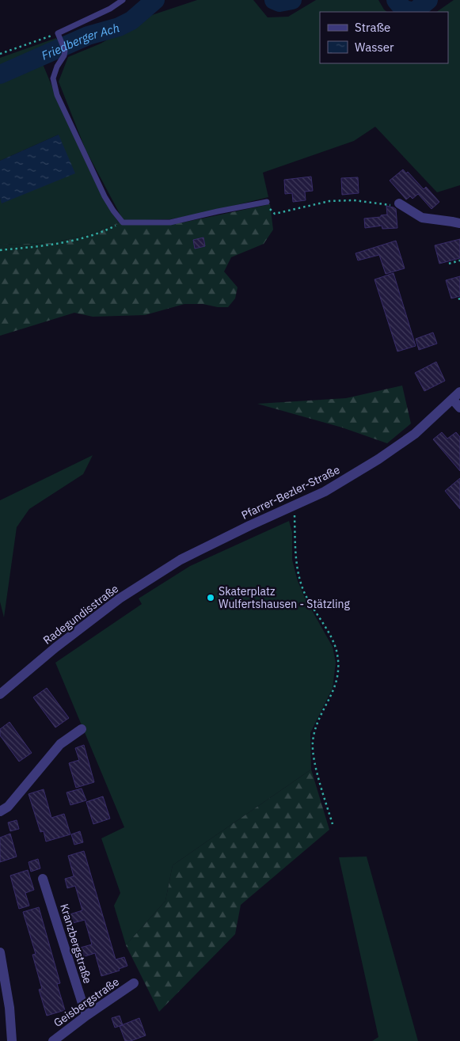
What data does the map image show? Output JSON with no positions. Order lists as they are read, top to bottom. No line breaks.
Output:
{"streets":{"street":["Pfarrer-Bezler-Straße","Radegundisstraße","Kranzbergstraße","Geisbergstraße"]},"crossings":[["Pfarrer-Bezler-Straße","Radegundisstraße"],["Kranzbergstraße","Geisbergstraße"]],"water":["Friedberger Ach"],"places":["Skaterplatz Wulfertshausen - Stätzling"],"legend":["Straße","Wasser"]}
